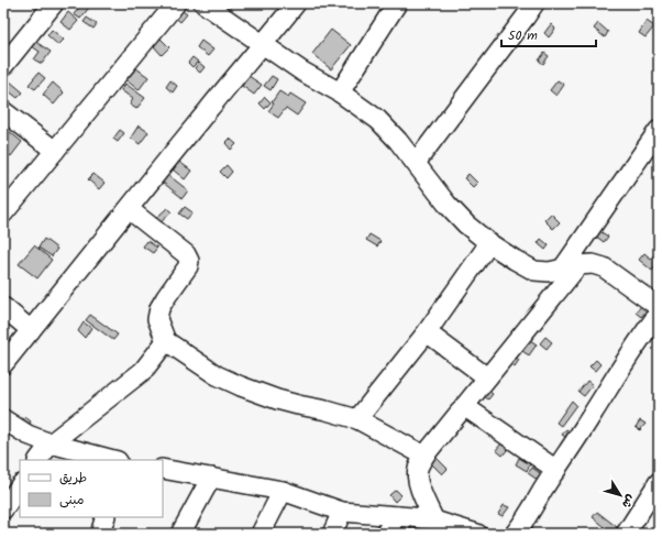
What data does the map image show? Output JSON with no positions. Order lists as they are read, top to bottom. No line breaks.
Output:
{"legend":["طريق","مبنى"],"scale_bar":"50 m","north":"bottom right"}
